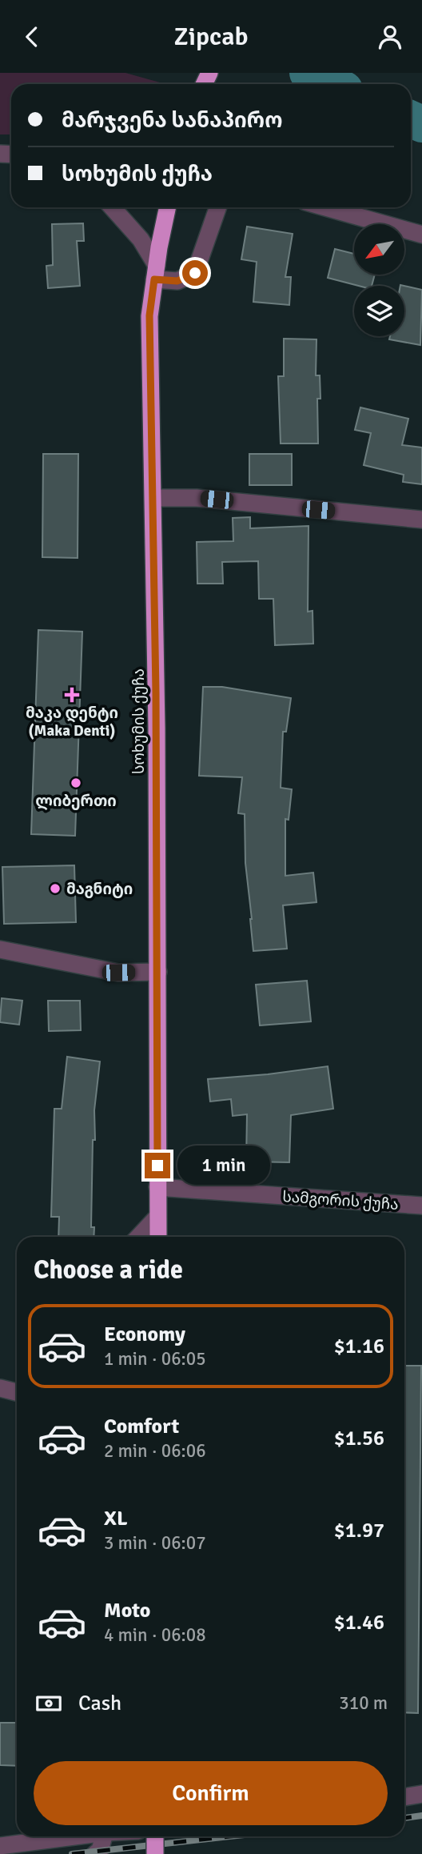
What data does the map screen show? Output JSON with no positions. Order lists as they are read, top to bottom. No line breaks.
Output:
{"streets":{"highway":["სოხუმის ქუჩა"],"street":["სამგორის ქუჩა"]},"crossings":[["სოხუმის ქუჩა","სამგორის ქუჩა"]],"places":{"health":["მაკა დენტი (Maka Denti)"],"other":["ლიბერთი","მაგნიტი"]},"north":"bottom left","page":{"header":"Zipcab","banner":["მარჯვენა სანაპირო","სოხუმის ქუჩა"],"bubble":"1 min","heading":"Choose a ride","list":[{"name":"Economy","note":"1 min · 06:05","value":"$1.16"},{"name":"Comfort","note":"2 min · 06:06","value":"$1.56"},{"name":"XL","note":"3 min · 06:07","value":"$1.97"},{"name":"Moto","note":"4 min · 06:08","value":"$1.46"}],"pay":["Cash","310 m"],"buttons":"Confirm"}}
